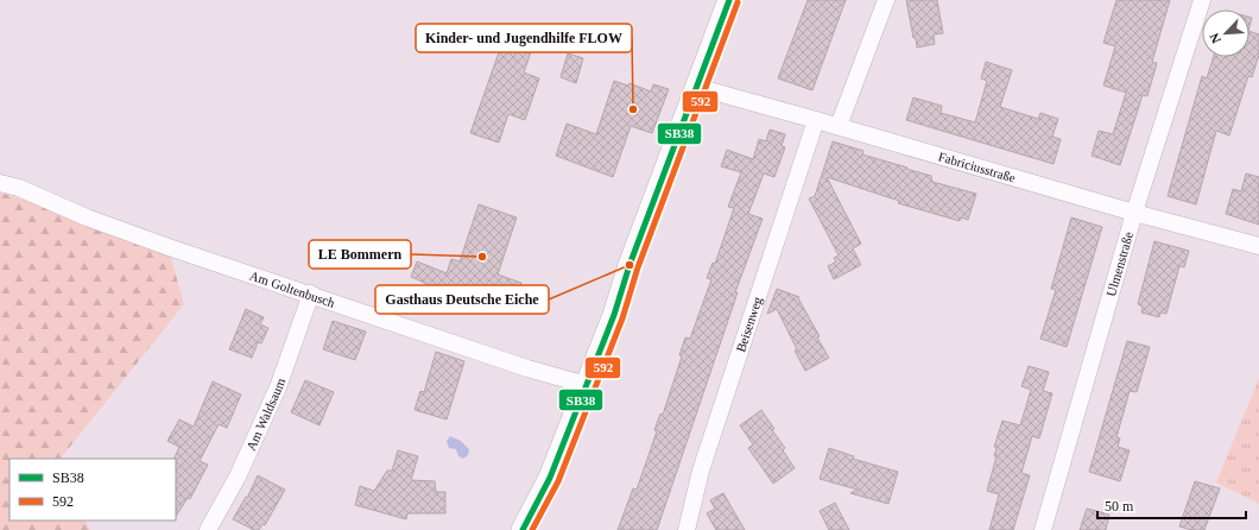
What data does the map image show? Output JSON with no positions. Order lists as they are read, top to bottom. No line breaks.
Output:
{"streets":{"street":["Fabriciusstraße","Ulmenstraße","Am Goltenbusch","Beisenweg","Am Waldsaum"]},"crossings":[["Fabriciusstraße","Ulmenstraße"],["Fabriciusstraße","Beisenweg"],["Am Goltenbusch","Am Waldsaum"]],"places":["Kinder- und Jugendhilfe FLOW","LE Bommern","Gasthaus Deutsche Eiche"],"lines":["transit line SB38","transit line 592"],"legend":["SB38","592"],"scale_bar":"50 m","north":"bottom left"}
